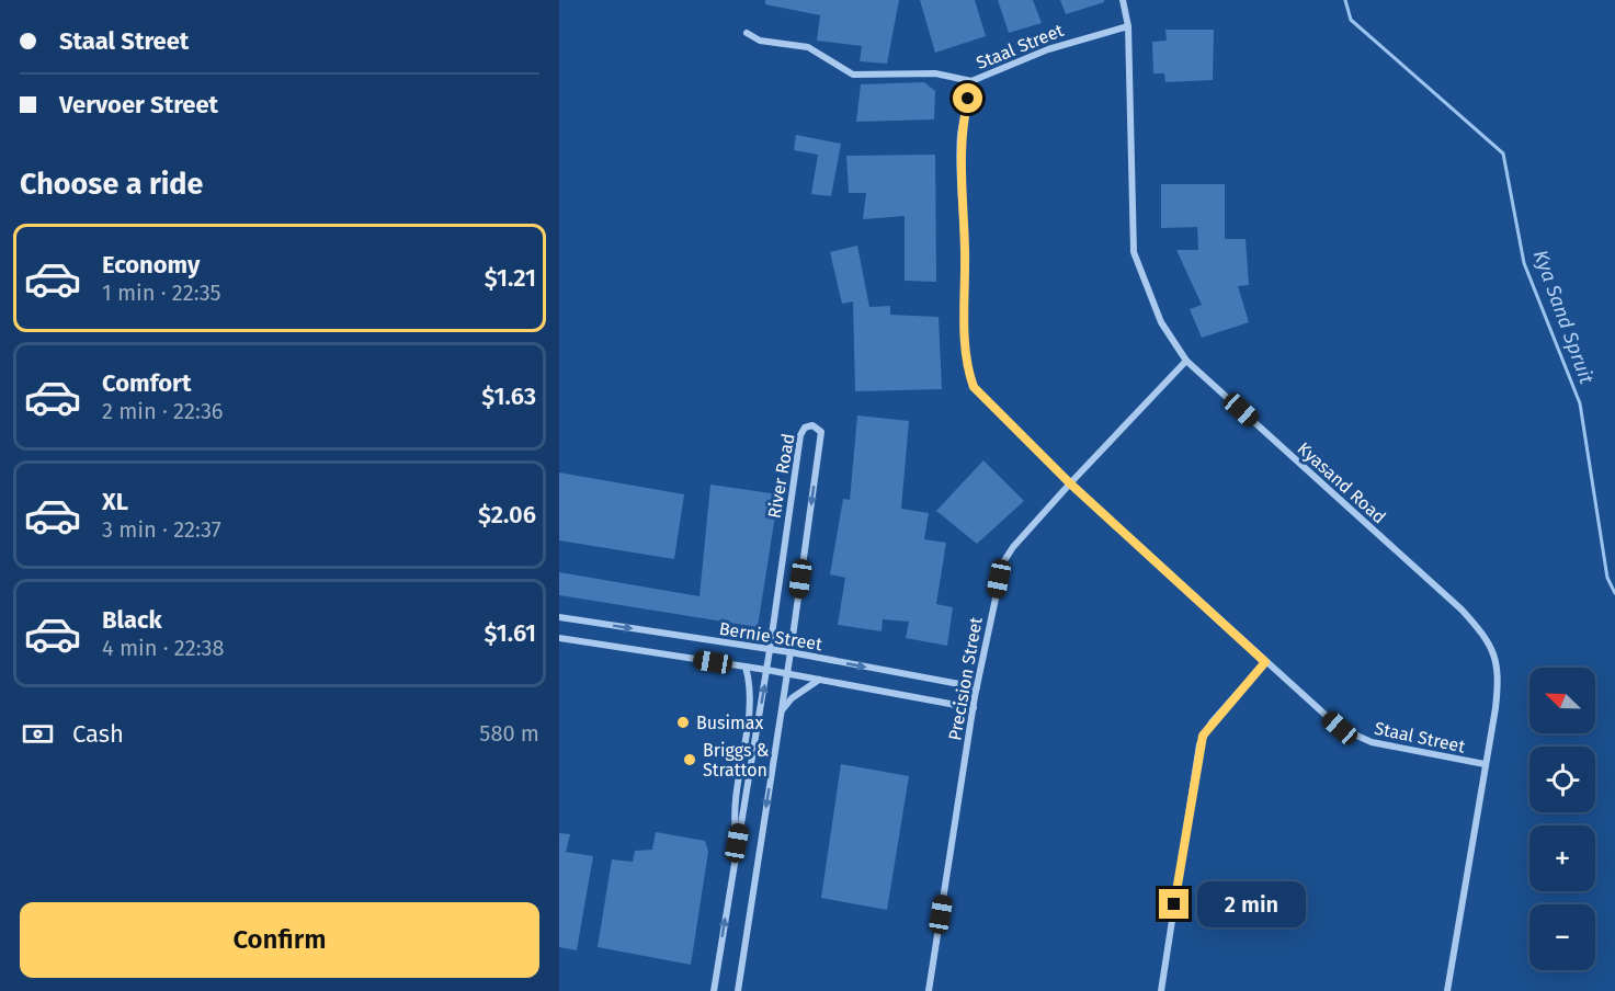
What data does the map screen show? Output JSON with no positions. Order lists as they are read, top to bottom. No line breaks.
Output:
{"streets":{"street":["Staal Street","River Road","Kyasand Road","Bernie Street","Precision Street"]},"crossings":[["Staal Street","Kyasand Road"],["Staal Street","Precision Street"],["River Road","Bernie Street"],["Kyasand Road","Precision Street"],["Bernie Street","Precision Street"]],"water":["Kya Sand Spruit"],"places":["Busimax","Briggs & Stratton"],"north":"top left","page":{"banner":["Staal Street","Vervoer Street"],"heading":"Choose a ride","list":[{"name":"Economy","note":"1 min · 22:35","value":"$1.21"},{"name":"Comfort","note":"2 min · 22:36","value":"$1.63"},{"name":"XL","note":"3 min · 22:37","value":"$2.06"},{"name":"Black","note":"4 min · 22:38","value":"$1.61"}],"map_buttons":["+","−"],"pay":["Cash","580 m"],"bubble":"2 min","buttons":"Confirm"}}
